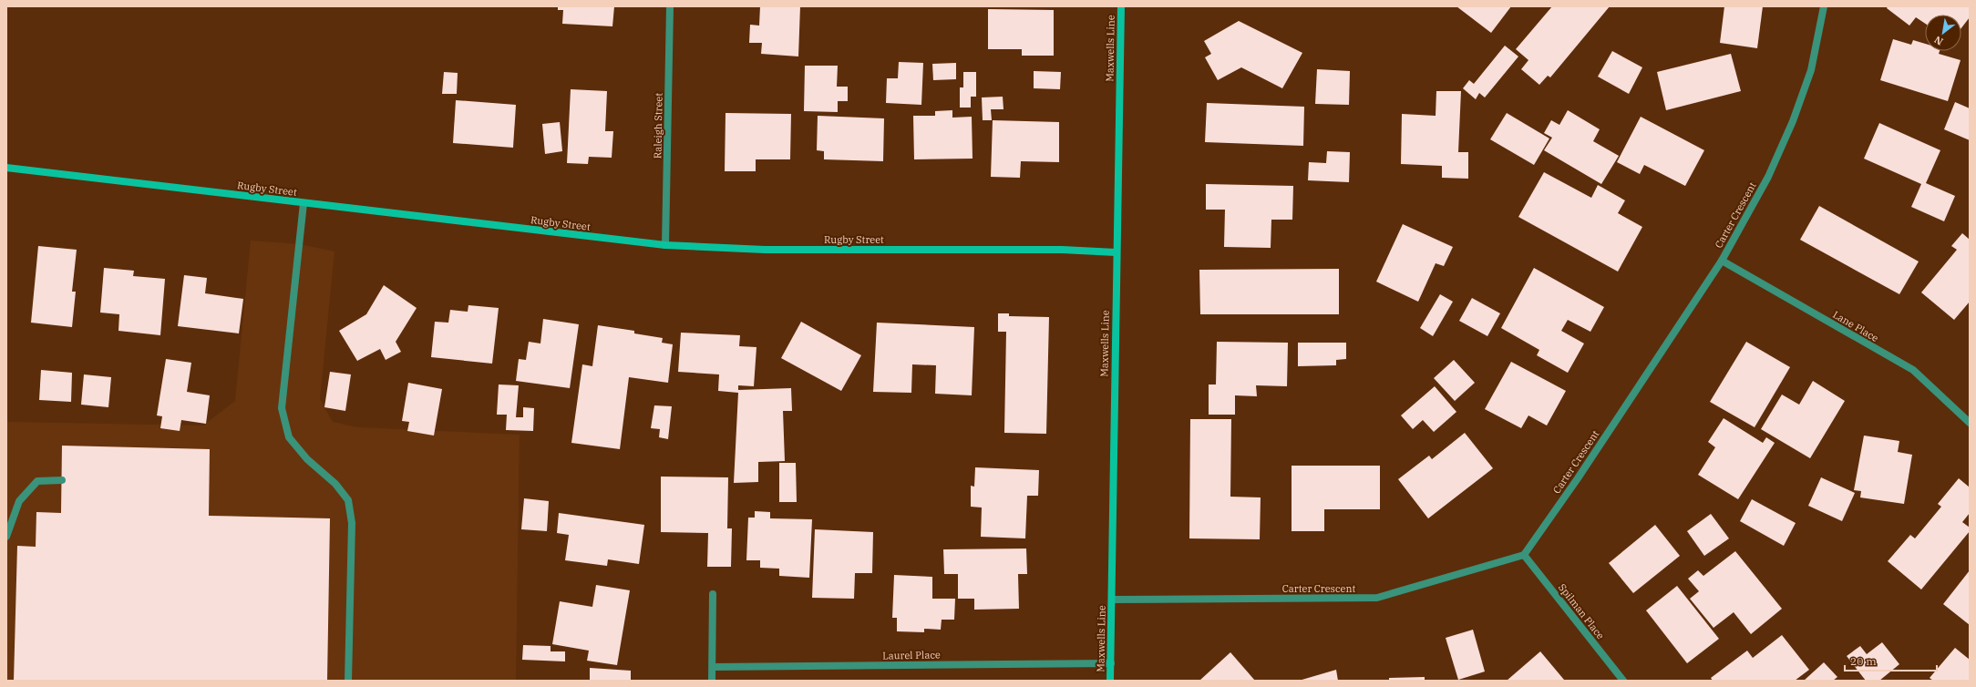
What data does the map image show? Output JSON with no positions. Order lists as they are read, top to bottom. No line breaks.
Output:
{"streets":{"street":["Maxwells Line","Raleigh Street","Rugby Street","Carter Crescent","Lane Place","Spilman Place","Laurel Place"]},"crossings":[["Maxwells Line","Rugby Street"],["Maxwells Line","Carter Crescent"],["Maxwells Line","Laurel Place"],["Raleigh Street","Rugby Street"],["Carter Crescent","Lane Place"],["Carter Crescent","Spilman Place"]],"scale_bar":"20 m","north":"bottom left"}
